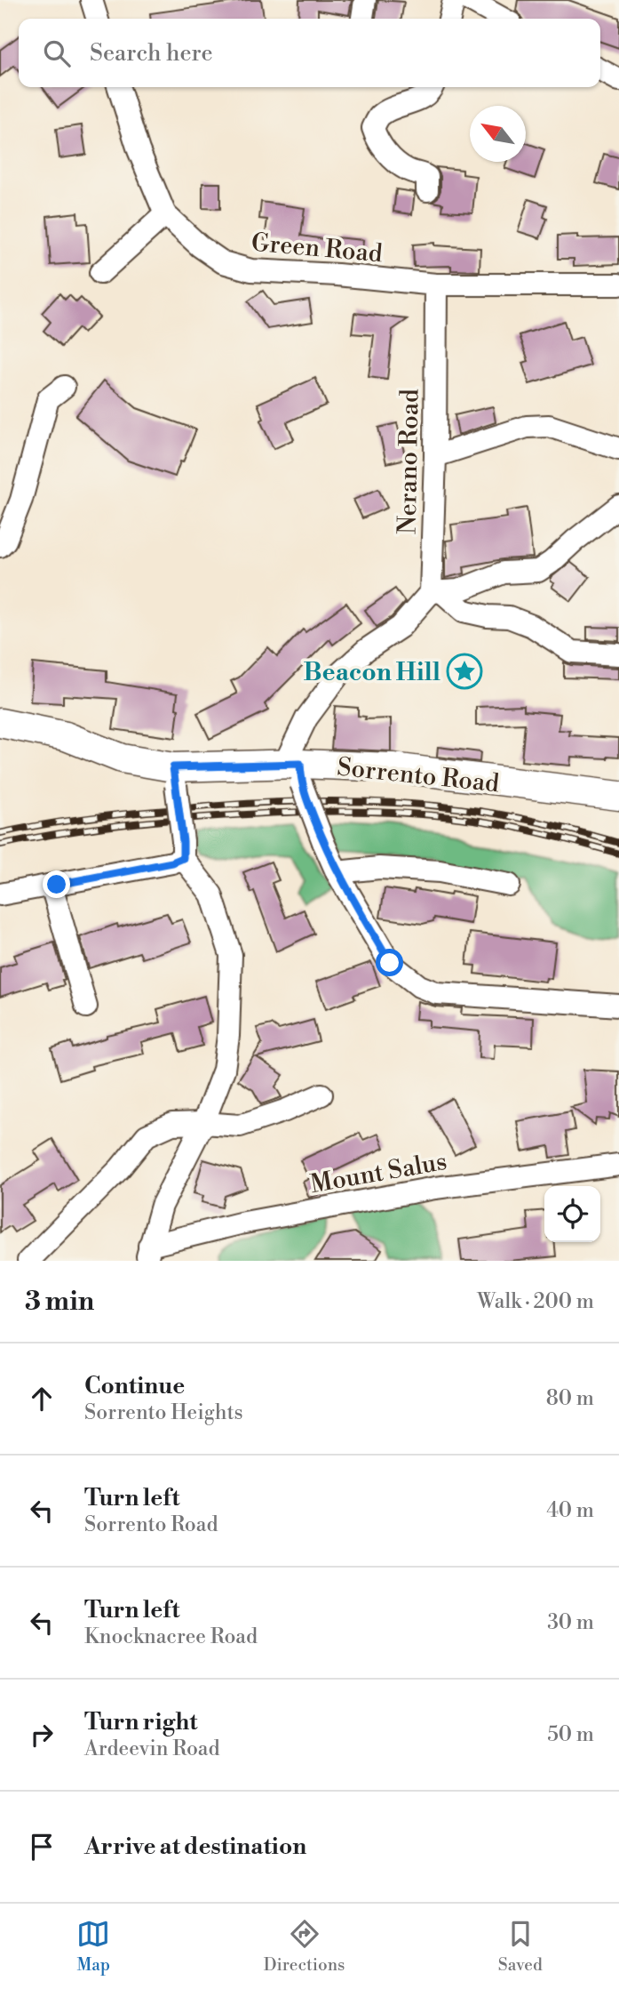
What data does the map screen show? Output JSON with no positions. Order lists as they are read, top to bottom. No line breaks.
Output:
{"streets":{"main road":["Sorrento Road"],"street":["Green Road","Nerano Road","Mount Salus"]},"crossings":[["Green Road","Nerano Road"]],"places":{"place":["Beacon Hill"]},"north":"top left","page":{"search":"Search here","heading":["3 min","Walk · 200 m"],"list":[["Continue","Sorrento Heights","80 m"],["Turn left","Sorrento Road","40 m"],["Turn left","Knocknacree Road","30 m"],["Turn right","Ardeevin Road","50 m"],"Arrive at destination"],"nav":["Map","Directions","Saved"]}}
